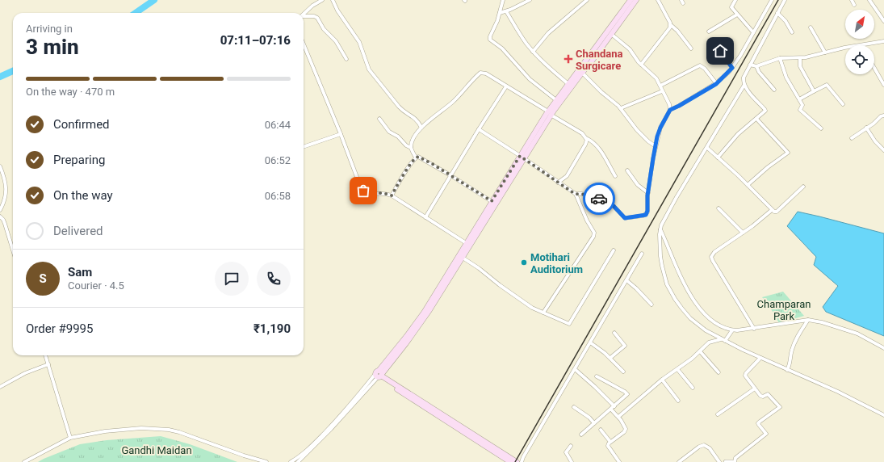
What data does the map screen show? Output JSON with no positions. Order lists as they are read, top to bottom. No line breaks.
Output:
{"parks":["Champaran Park","Gandhi Maidan"],"places":{"health":["Chandana Surgicare"],"other":["Motihari Auditorium"]},"north":"top right","page":{"heading":["3 min","Arriving in","07:11–07:16"],"panel":["Sam","Courier · 4.5","Order #9995","₹1,190"],"bar":"On the way · 470 m","list":[["Confirmed","06:44"],["Preparing","06:52"],["On the way","06:58"],"Delivered"],"round":"S"}}
